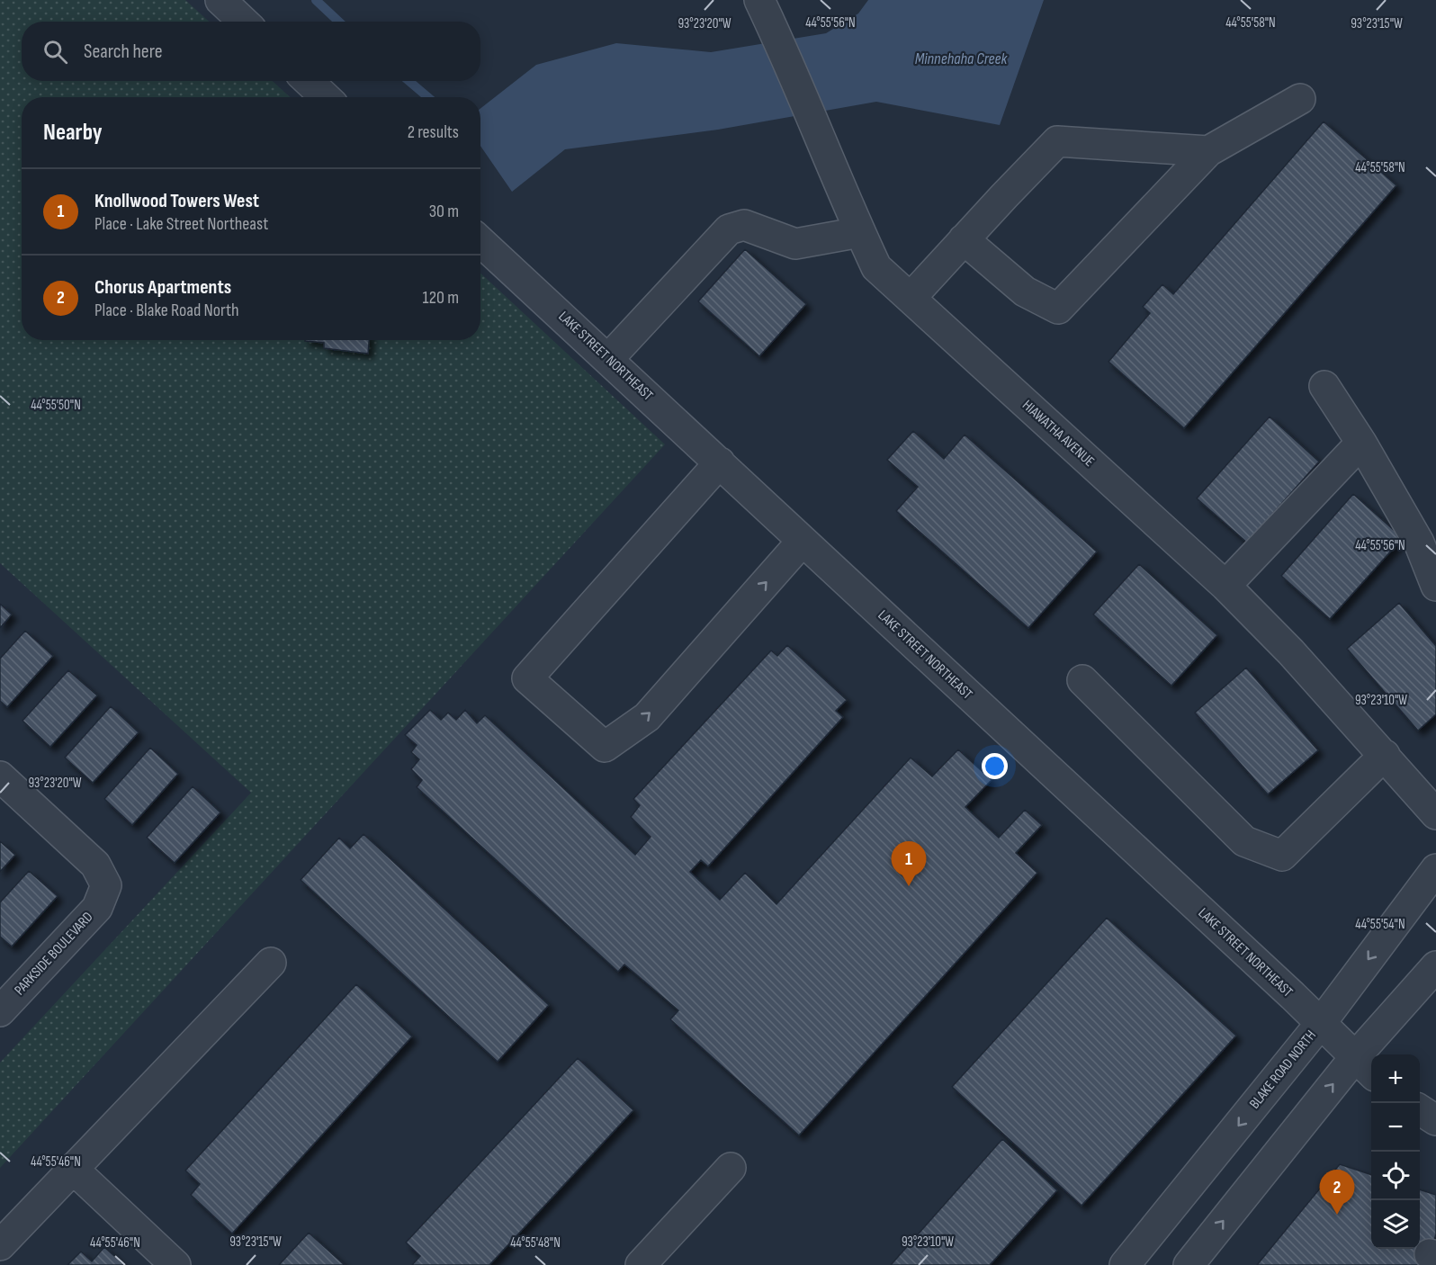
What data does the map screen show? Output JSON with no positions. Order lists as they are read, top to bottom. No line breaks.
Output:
{"streets":{"street":["LAKE STREET NORTHEAST","HIAWATHA AVENUE","PARKSIDE BOULEVARD","BLAKE ROAD NORTH"]},"crossings":[["LAKE STREET NORTHEAST","BLAKE ROAD NORTH"]],"water":["Minnehaha Creek"],"page":{"search":"Search here","heading":["Nearby","2 results"],"list":[{"mark":"1","name":"Knollwood Towers West","note":"Place · Lake Street Northeast","value":"30 m"},{"mark":"2","name":"Chorus Apartments","note":"Place · Blake Road North","value":"120 m"}],"pins":["1","2"],"map_buttons":["+","−"]},"coordinates":["44°55'58\"N","44°55'56\"N","93°23'20\"W","93°23'15\"W","44°55'50\"N","93°23'10\"W","44°55'54\"N","44°55'46\"N","44°55'48\"N"]}
